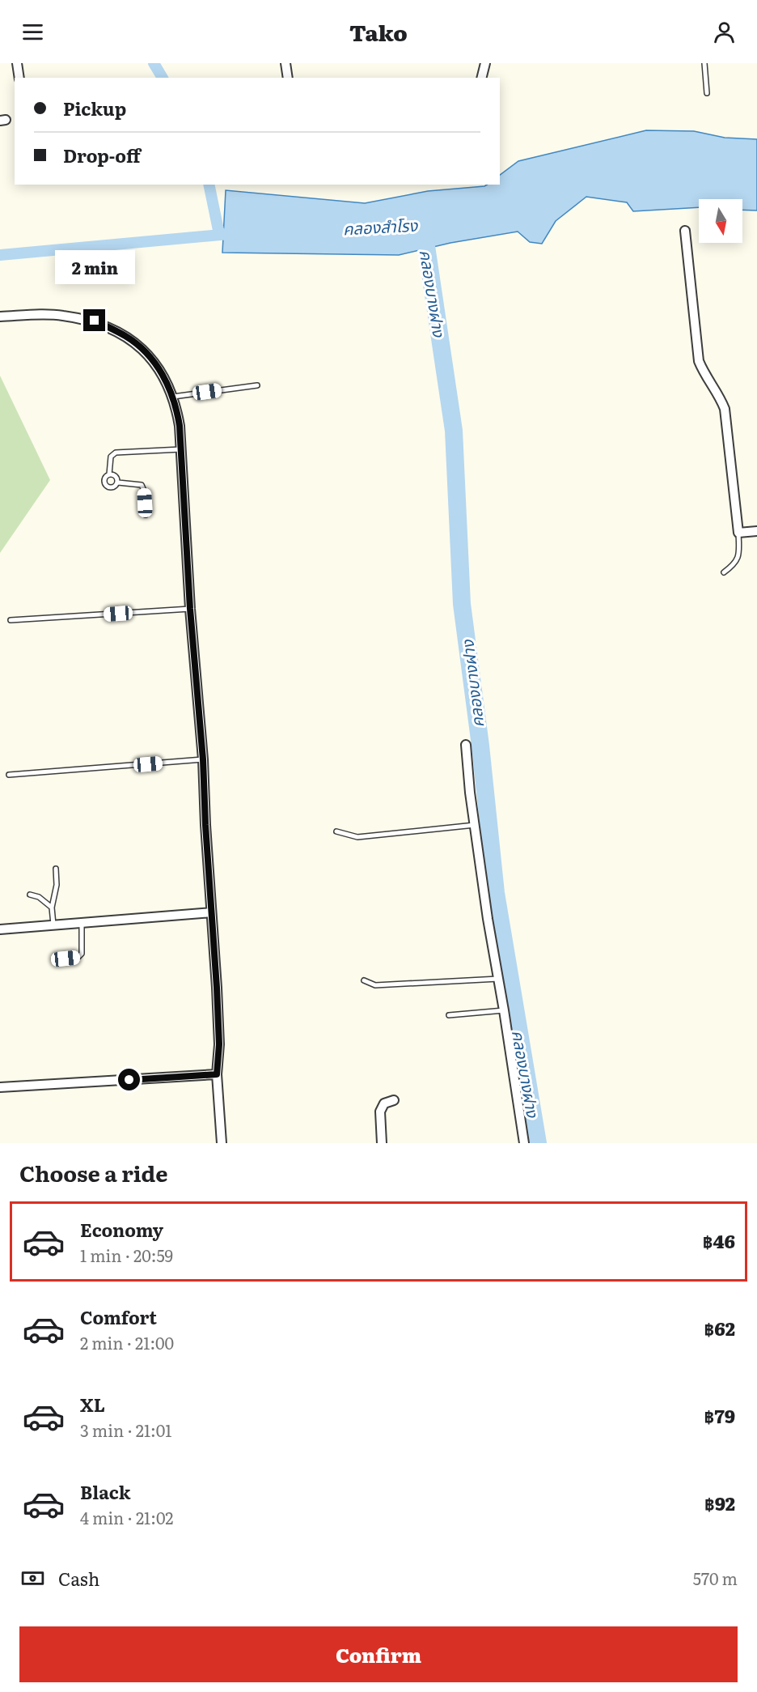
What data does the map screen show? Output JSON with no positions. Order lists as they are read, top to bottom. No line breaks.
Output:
{"water":["คลองสำโรง","คลองบางฝาง"],"north":"bottom","page":{"header":"Tako","banner":["Pickup","Drop-off"],"bubble":"2 min","heading":"Choose a ride","list":[{"name":"Economy","note":"1 min · 20:59","value":"฿46"},{"name":"Comfort","note":"2 min · 21:00","value":"฿62"},{"name":"XL","note":"3 min · 21:01","value":"฿79"},{"name":"Black","note":"4 min · 21:02","value":"฿92"}],"pay":["Cash","570 m"],"buttons":"Confirm"}}
